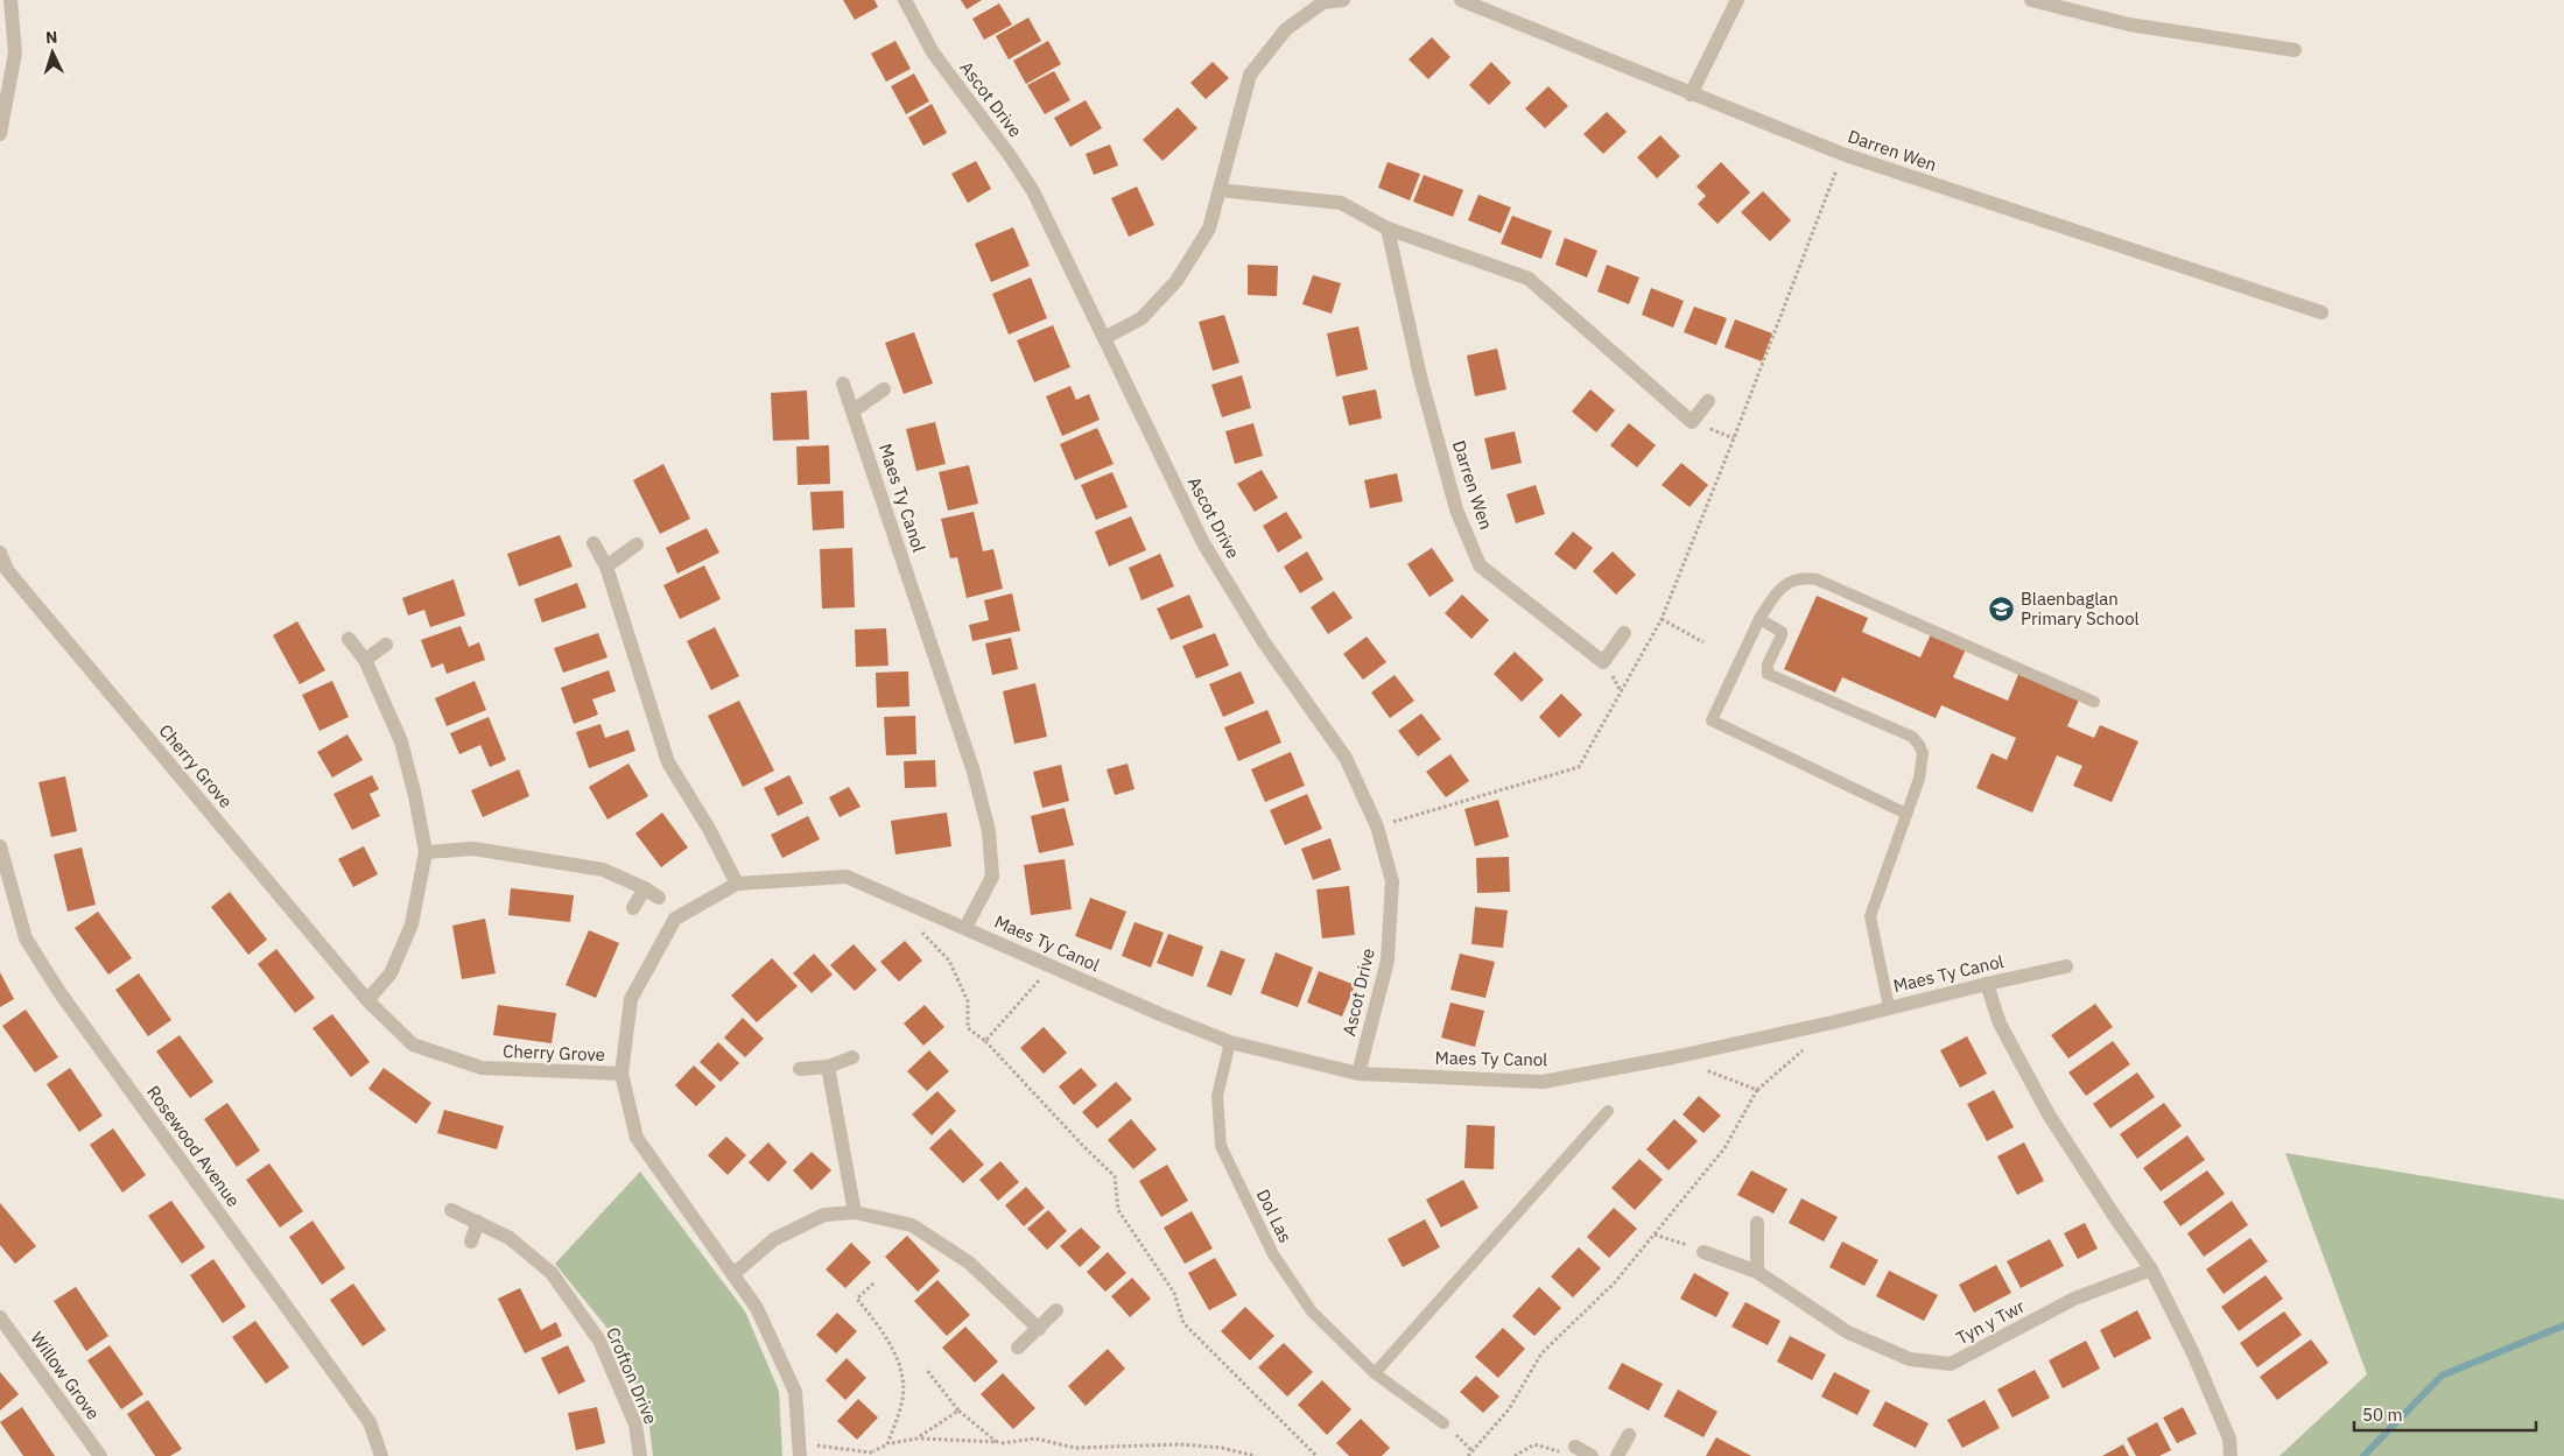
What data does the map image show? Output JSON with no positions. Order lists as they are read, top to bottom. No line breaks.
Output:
{"streets":{"street":["Ascot Drive","Darren Wen","Maes Ty Canol","Cherry Grove","Rosewood Avenue","Tyn y Twr","Willow Grove","Crofton Drive"],"lane":["Dol Las"]},"crossings":[["Ascot Drive","Maes Ty Canol"],["Maes Ty Canol","Cherry Grove"],["Maes Ty Canol","Dol Las"]],"places":{"school or university":["Blaenbaglan Primary School"]},"scale_bar":"50 m","north":"top"}
